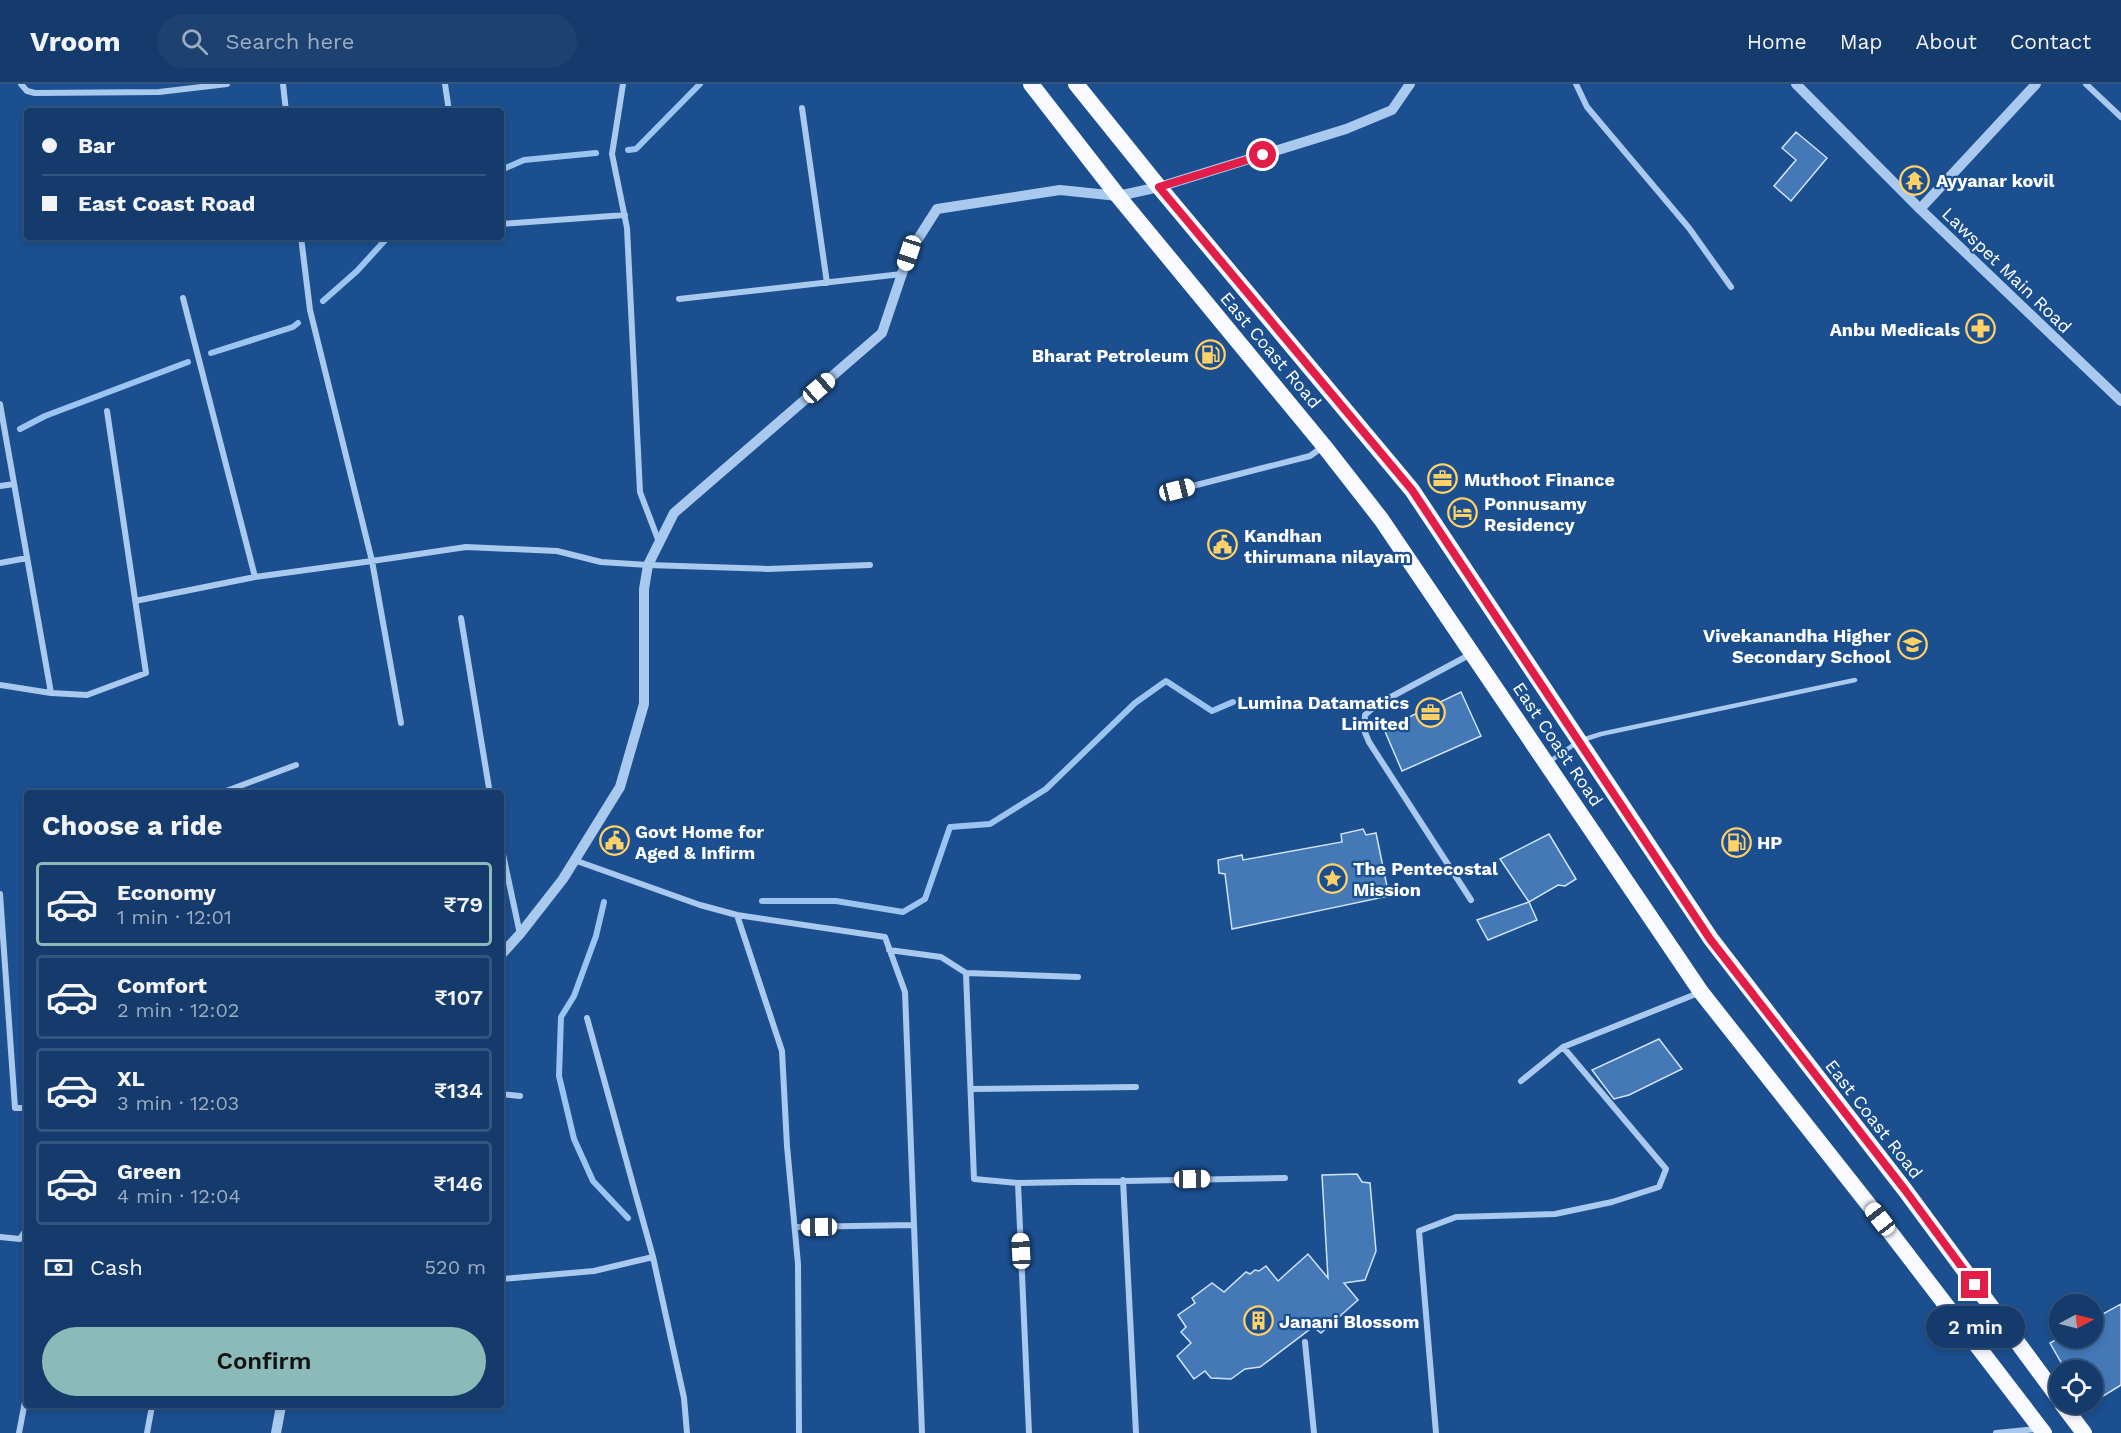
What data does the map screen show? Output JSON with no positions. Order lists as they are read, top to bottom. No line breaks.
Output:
{"streets":{"highway":["East Coast Road"],"street":["Lawspet Main Road"]},"places":{"temple":["Ayyanar kovil"],"pharmacy":["Anbu Medicals"],"fuel station":["Bharat Petroleum","HP"],"office":["Muthoot Finance","Lumina Datamatics Limited"],"hotel":["Ponnusamy Residency"],"public building":["Kandhan thirumana nilayam","Govt Home for Aged & Infirm"],"school or university":["Vivekanandha Higher Secondary School"],"place":["The Pentecostal Mission"],"building":["Janani Blossom"]},"north":"right","page":{"header":"Vroom","search":"Search here","nav":["Home","Map","About","Contact"],"banner":["Bar","East Coast Road"],"heading":"Choose a ride","list":[{"name":"Economy","note":"1 min · 12:01","value":"₹79"},{"name":"Comfort","note":"2 min · 12:02","value":"₹107"},{"name":"XL","note":"3 min · 12:03","value":"₹134"},{"name":"Green","note":"4 min · 12:04","value":"₹146"}],"pay":["Cash","520 m"],"bubble":"2 min","buttons":"Confirm"}}
